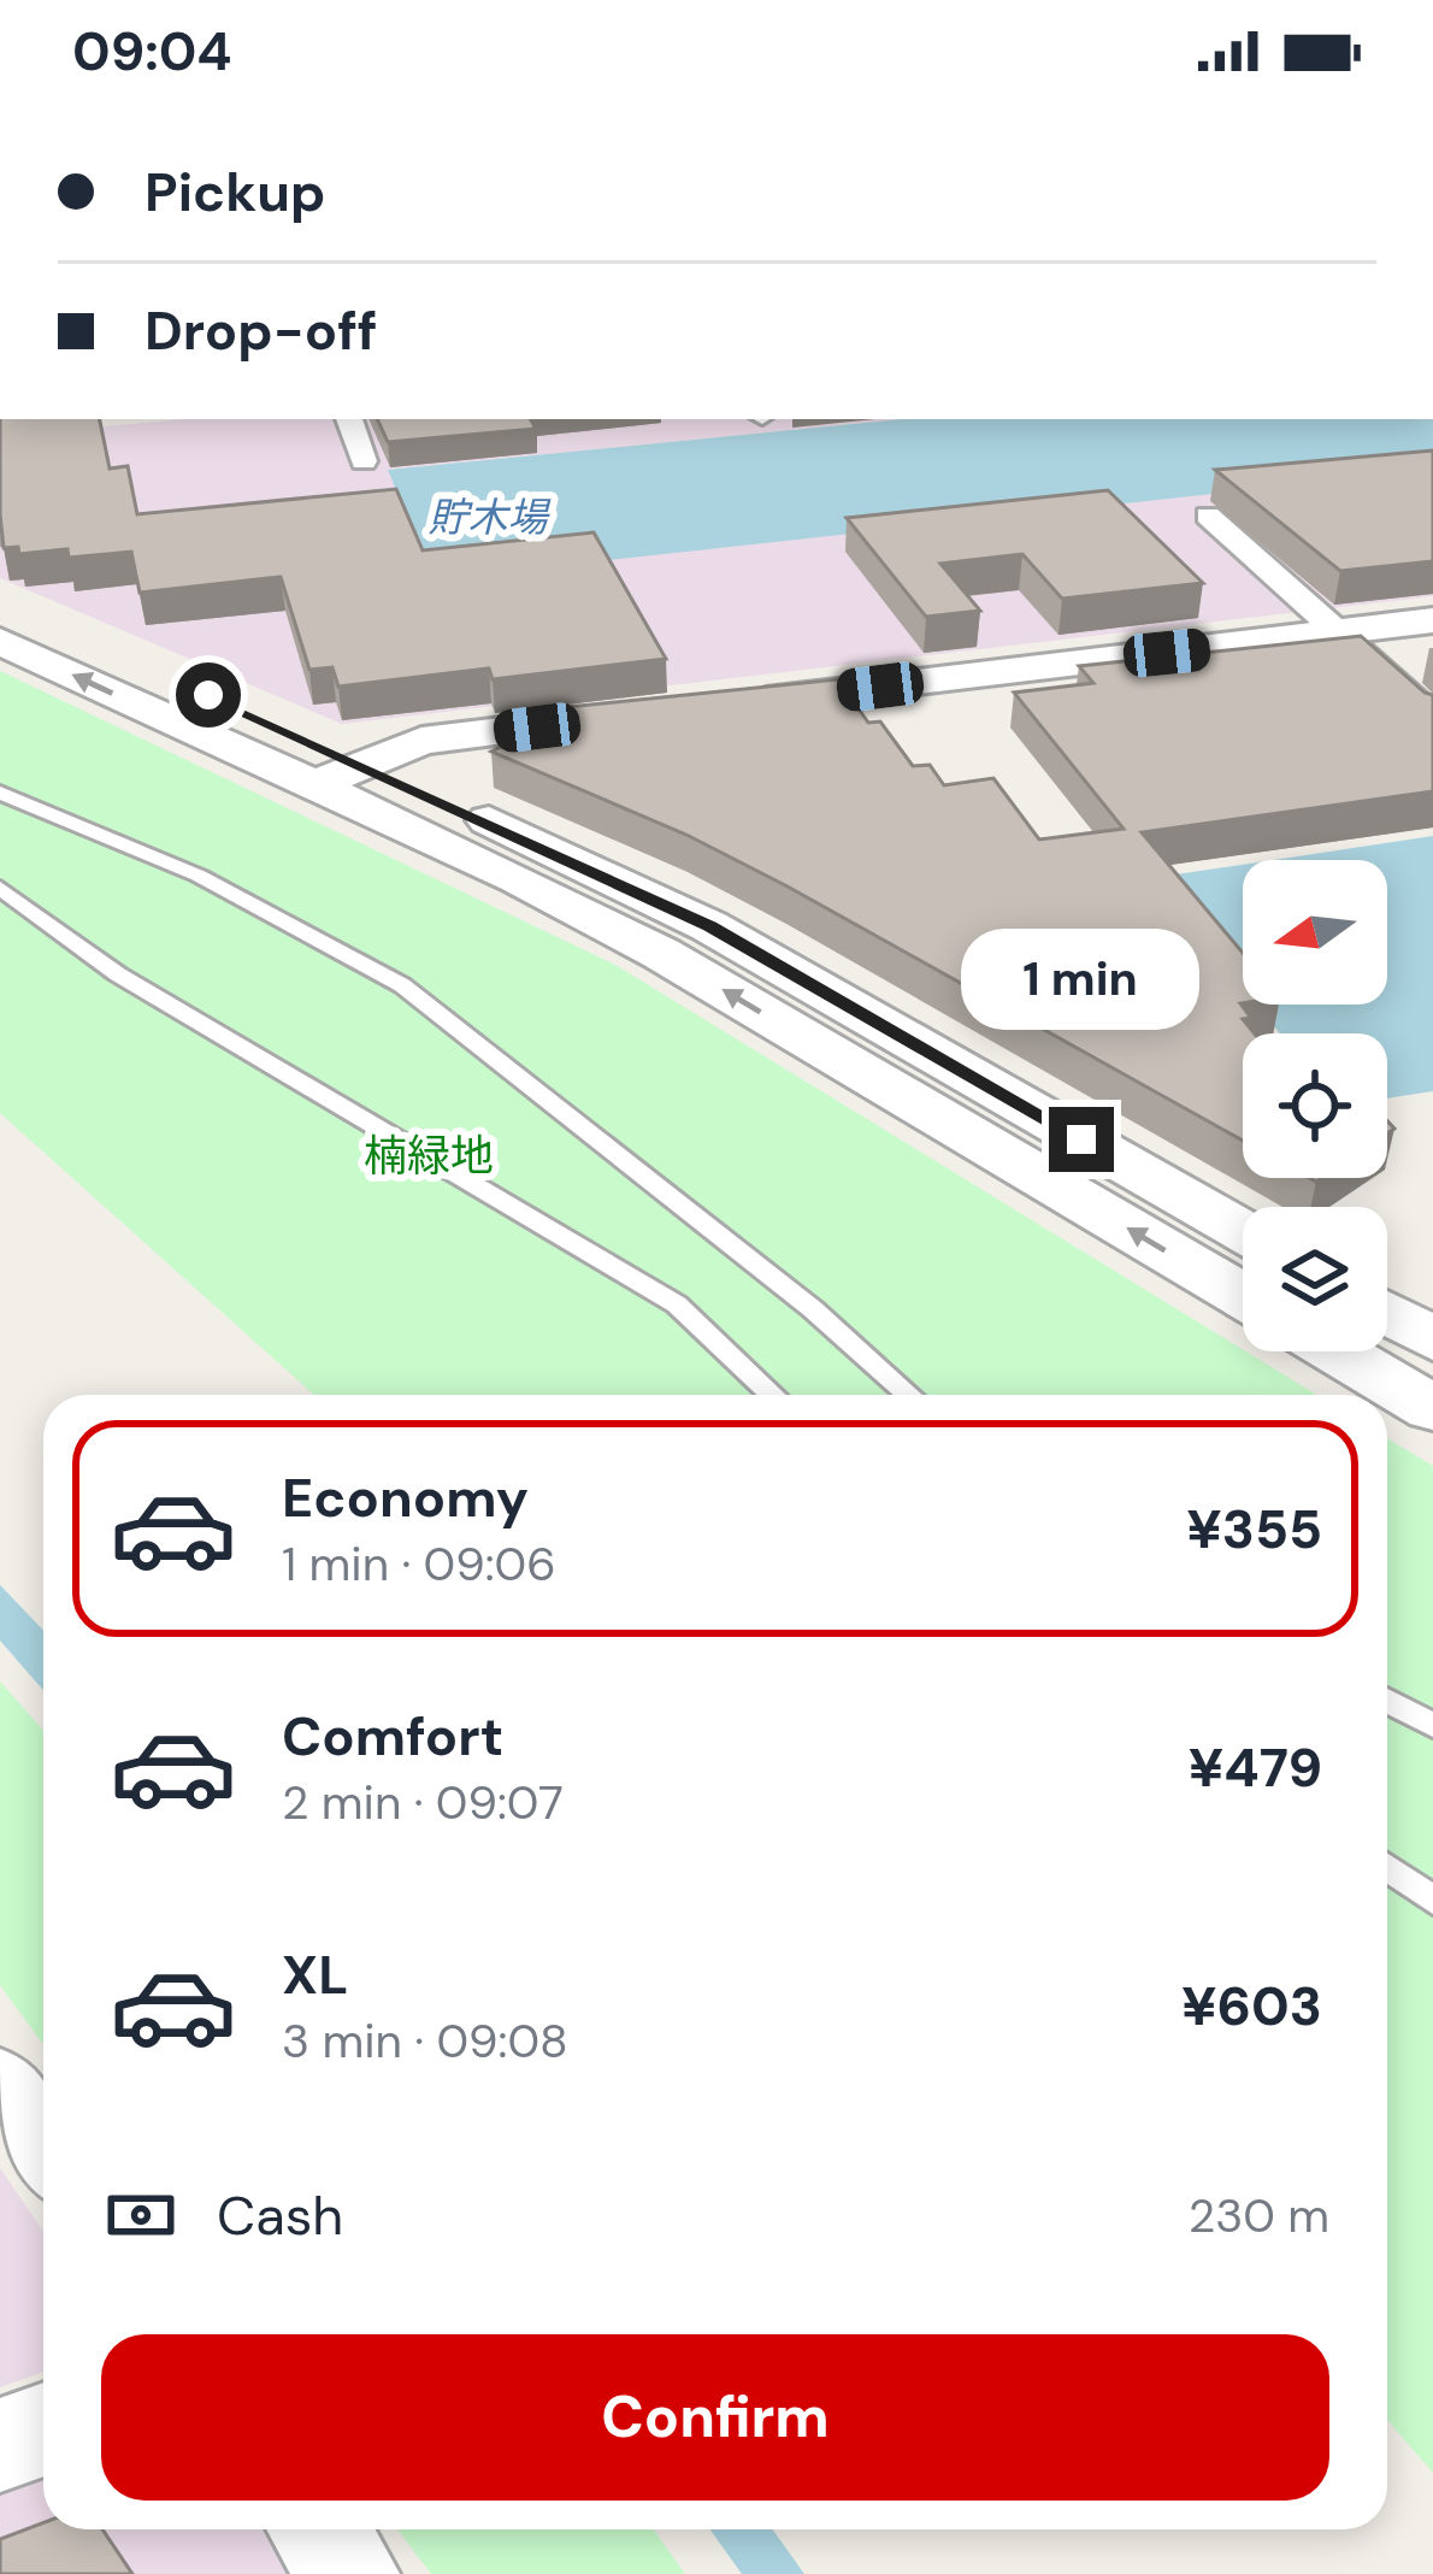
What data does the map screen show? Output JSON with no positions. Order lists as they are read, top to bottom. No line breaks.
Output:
{"water":["貯木場"],"parks":["楠緑地"],"north":"left","page":{"status":"09:04","banner":["Pickup","Drop-off"],"bubble":"1 min","list":[{"name":"Economy","note":"1 min · 09:06","value":"¥355"},{"name":"Comfort","note":"2 min · 09:07","value":"¥479"},{"name":"XL","note":"3 min · 09:08","value":"¥603"}],"pay":["Cash","230 m"],"buttons":"Confirm"}}
